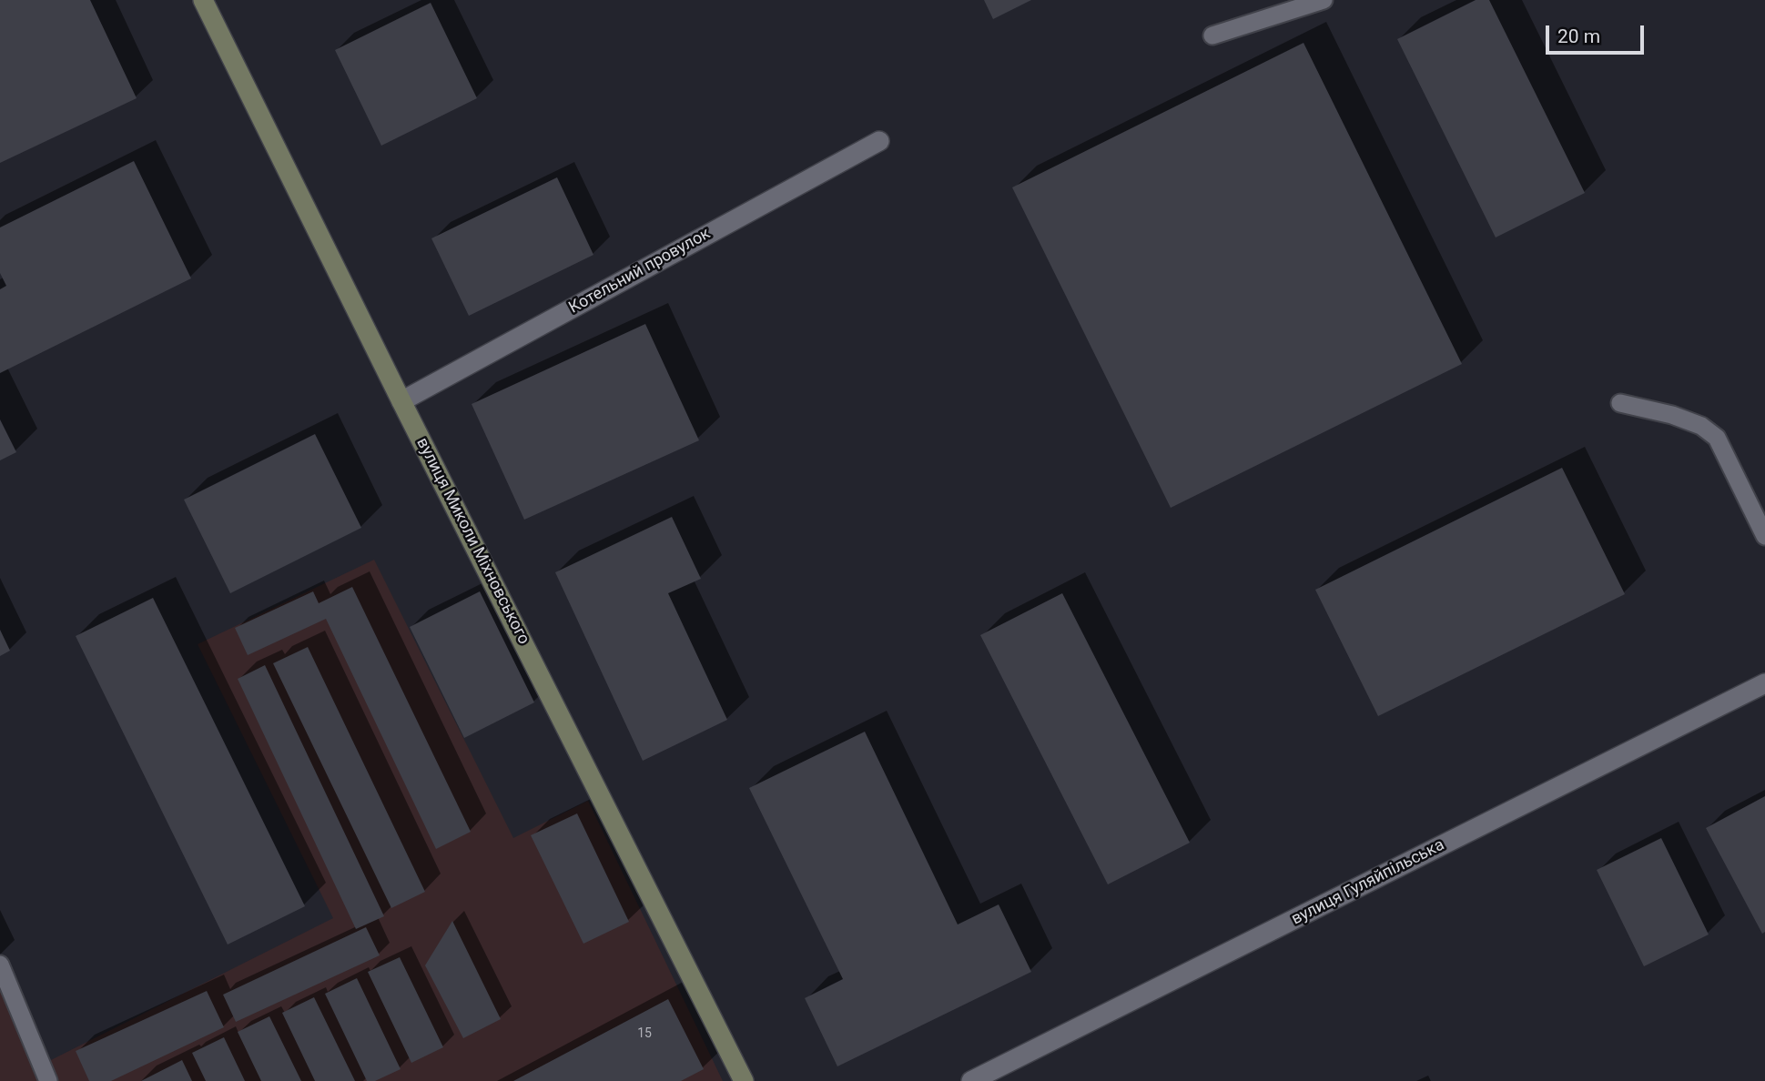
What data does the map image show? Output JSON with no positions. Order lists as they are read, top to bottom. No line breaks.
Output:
{"streets":{"street":["Котельний провулок","вулиця Миколи Міхновського","вулиця Гуляйпільська"]},"crossings":[["Котельний провулок","вулиця Миколи Міхновського"]],"house_numbers":["15"],"scale_bar":"20 m"}
